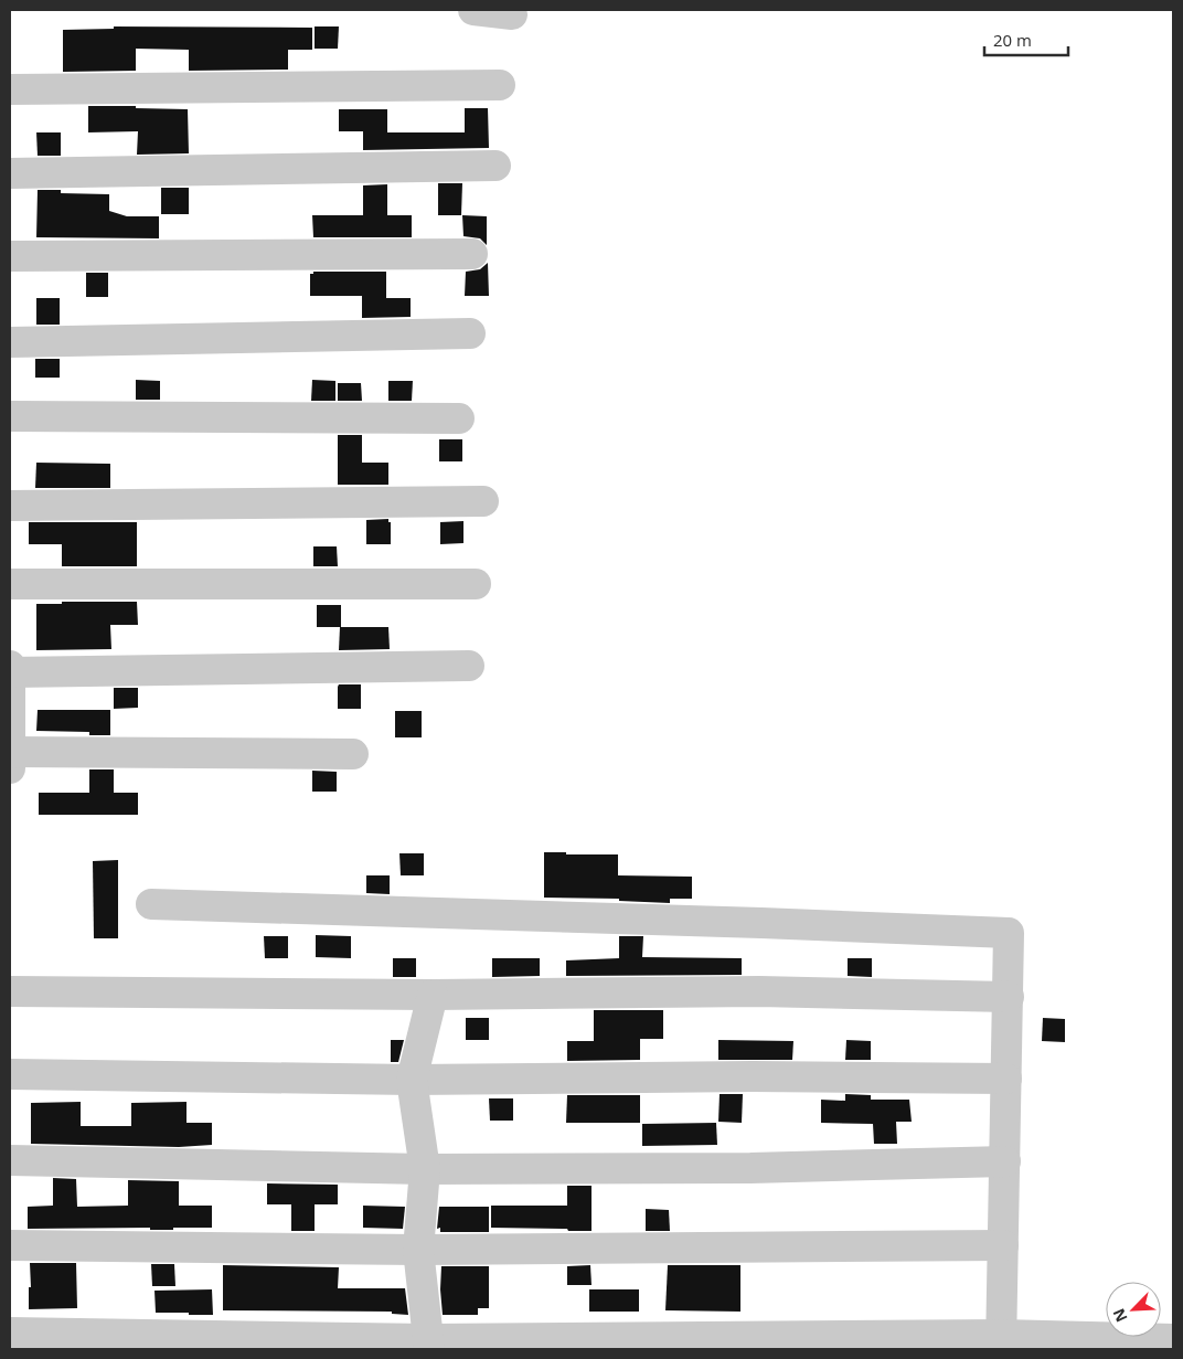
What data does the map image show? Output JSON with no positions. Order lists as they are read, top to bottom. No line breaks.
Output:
{"scale_bar":"20 m","north":"bottom left"}
